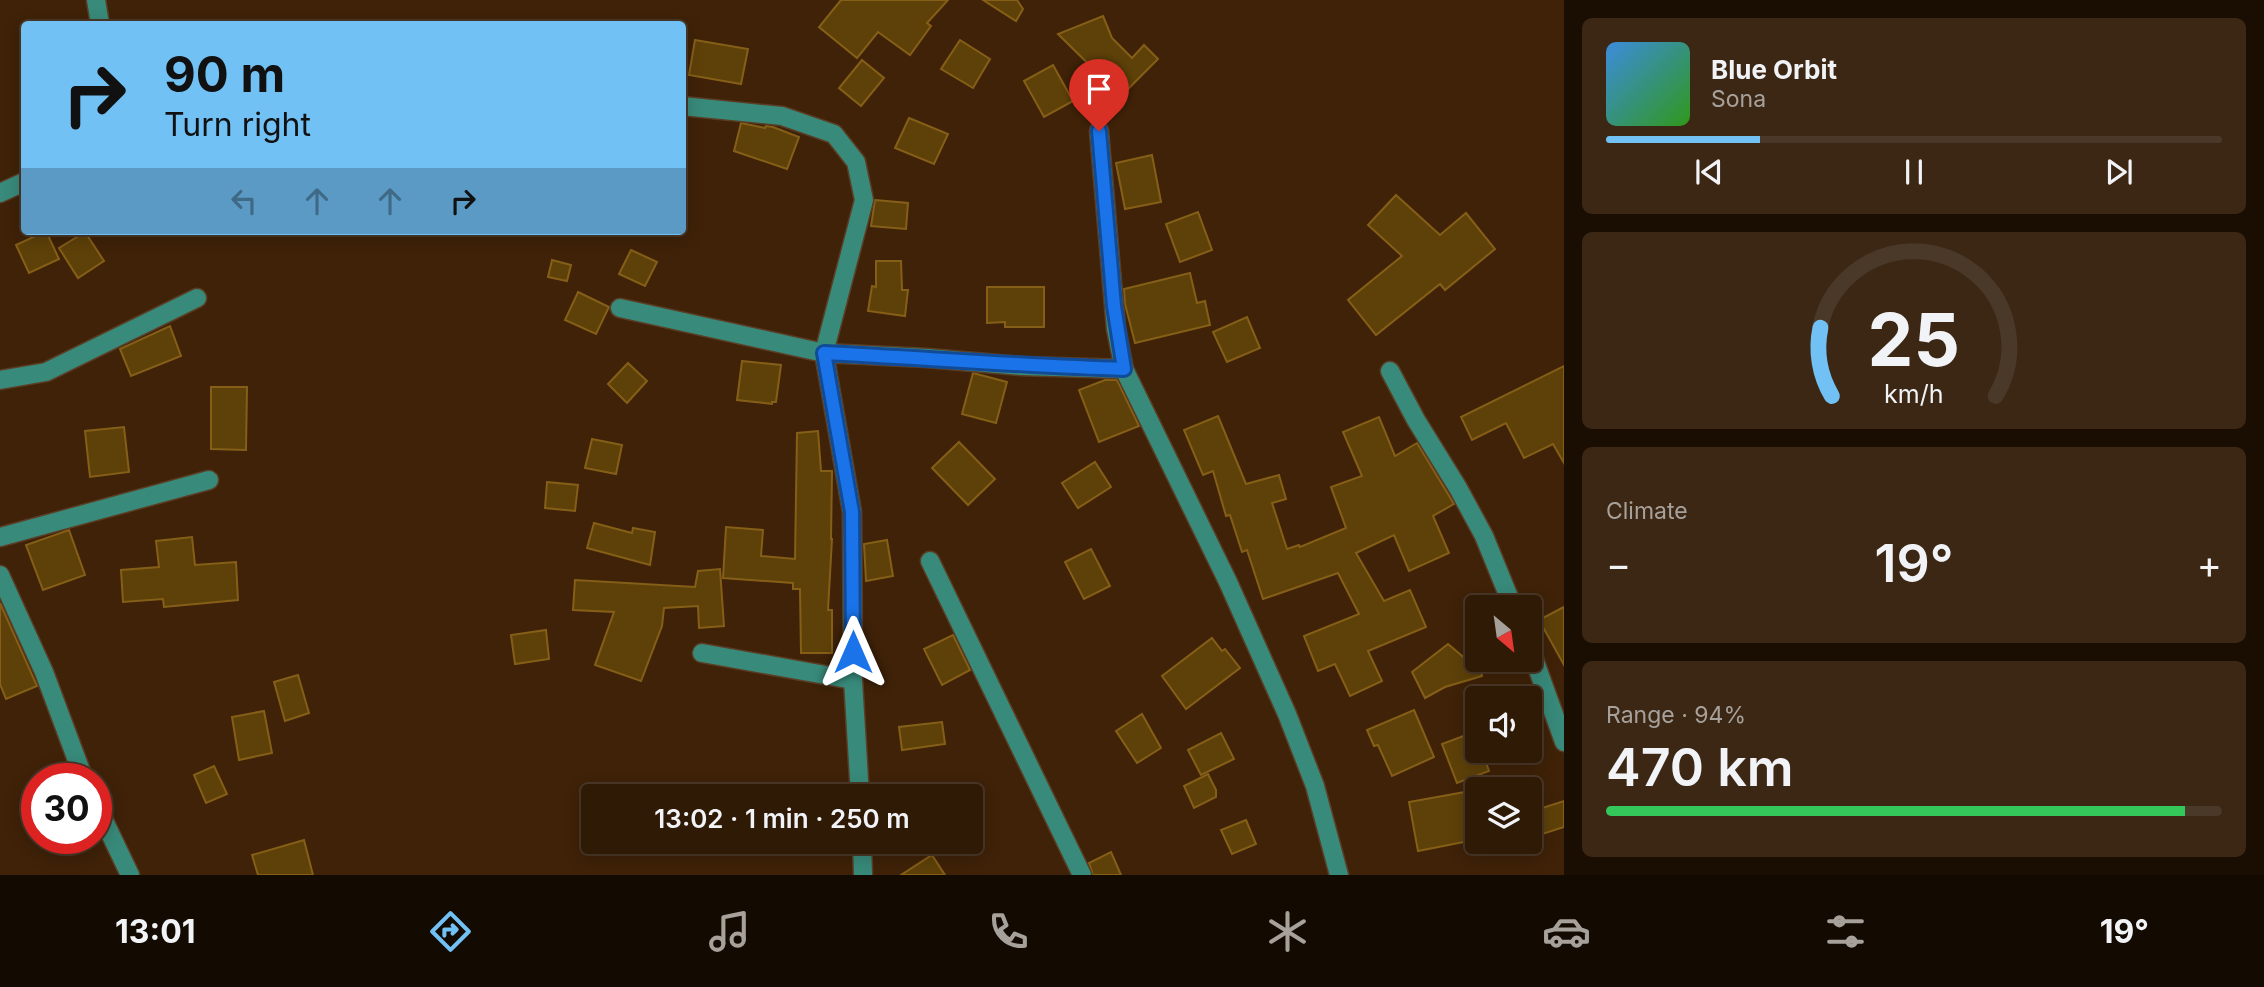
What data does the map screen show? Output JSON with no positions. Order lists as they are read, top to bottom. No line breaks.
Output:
{"north":"bottom right","page":{"turn":["90 m","Turn right"],"song":["Blue Orbit","Sona"],"tile":["Climate",["Range · 94%","470 km"]],"heat":["−","19°","+"],"limit":"30","trip":"13:02 · 1 min · 250 m","tabs":["13:01","19°"],"gauge":["25","km/h"]}}
